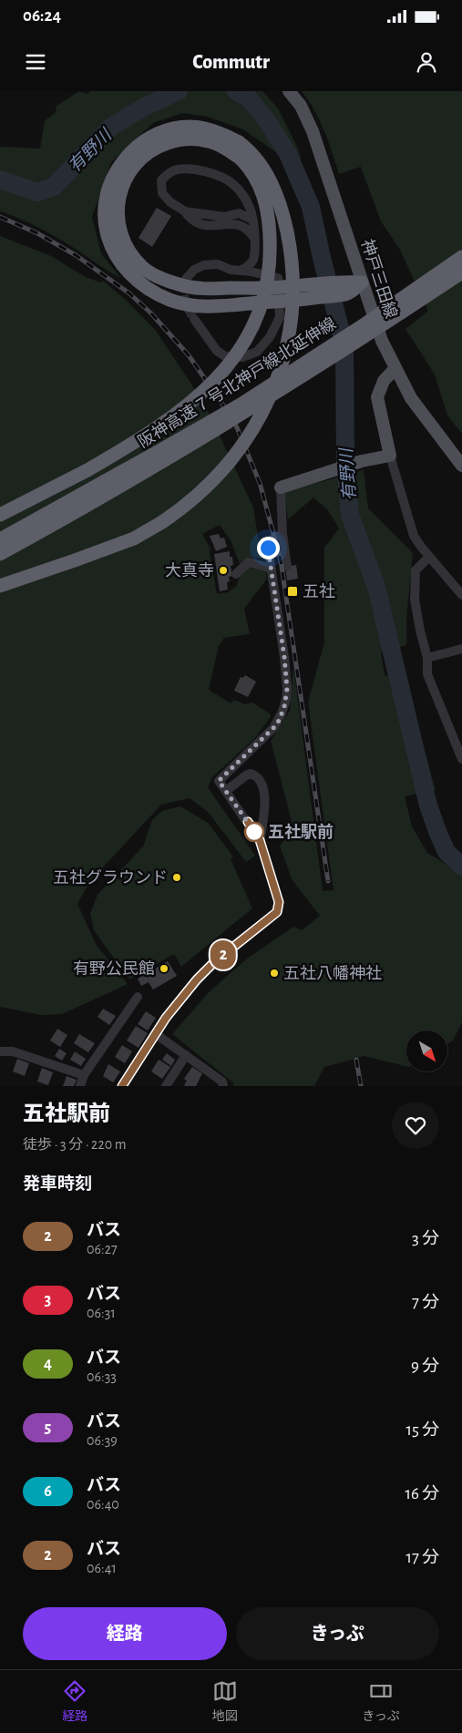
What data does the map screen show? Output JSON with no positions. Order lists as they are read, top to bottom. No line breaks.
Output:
{"streets":{"highway":["阪神高速７号北神戸線北延伸線"],"main road":["神戸三田線"]},"water":["有野川"],"places":{"other":["大真寺","五社駅前","五社グラウンド","有野公民館","五社八幡神社"],"transit":["五社"]},"lines":["bus line 2"],"north":"bottom right","page":{"status":"06:24","header":"Commutr","on_map":"2","heading":[["五社駅前","徒歩 · 3 分 · 220 m"],"発車時刻"],"list":[{"mark":"2","name":"バス","note":"06:27","value":"3 分"},{"mark":"3","name":"バス","note":"06:31","value":"7 分"},{"mark":"4","name":"バス","note":"06:33","value":"9 分"},{"mark":"5","name":"バス","note":"06:39","value":"15 分"},{"mark":"6","name":"バス","note":"06:40","value":"16 分"},{"mark":"2","name":"バス","note":"06:41","value":"17 分"}],"buttons":["経路","きっぷ"],"tabs":["経路","地図","きっぷ"]}}
